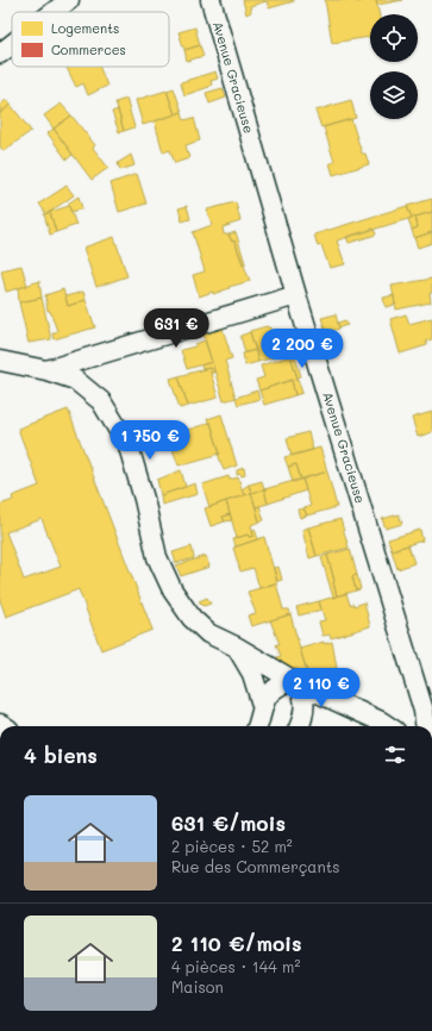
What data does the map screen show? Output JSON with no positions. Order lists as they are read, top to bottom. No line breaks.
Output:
{"streets":{"street":["Avenue Gracieuse"]},"legend":["Logements","Commerces"],"page":{"price":["631 €","2 200 €","1 750 €","2 110 €"],"heading":"4 biens","list":[{"name":"631 €/mois","note":"2 pièces · 52 m² · Rue des Commerçants"},{"name":"2 110 €/mois","note":"4 pièces · 144 m² · Maison"}]}}
